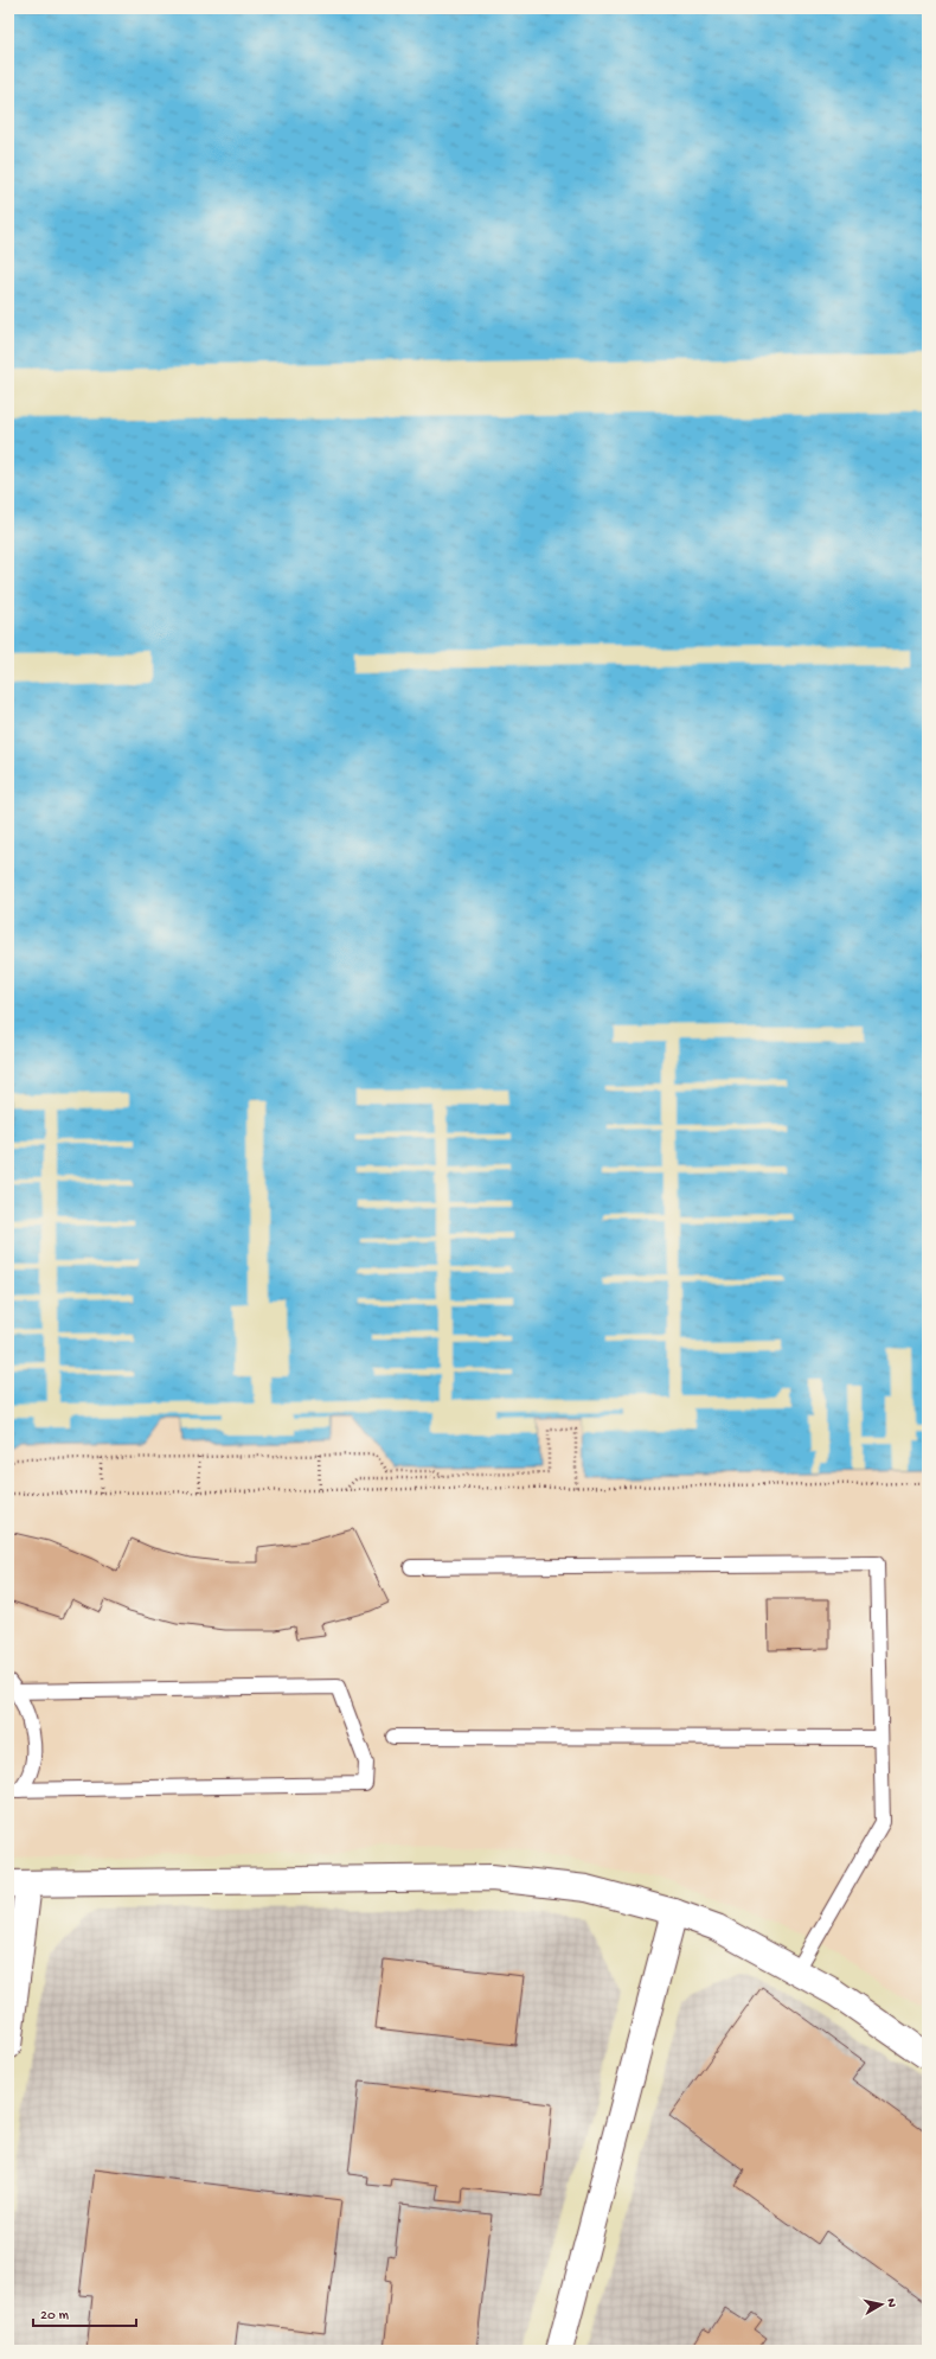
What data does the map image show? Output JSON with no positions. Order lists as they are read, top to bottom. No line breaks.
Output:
{"scale_bar":"20 m","north":"right"}
